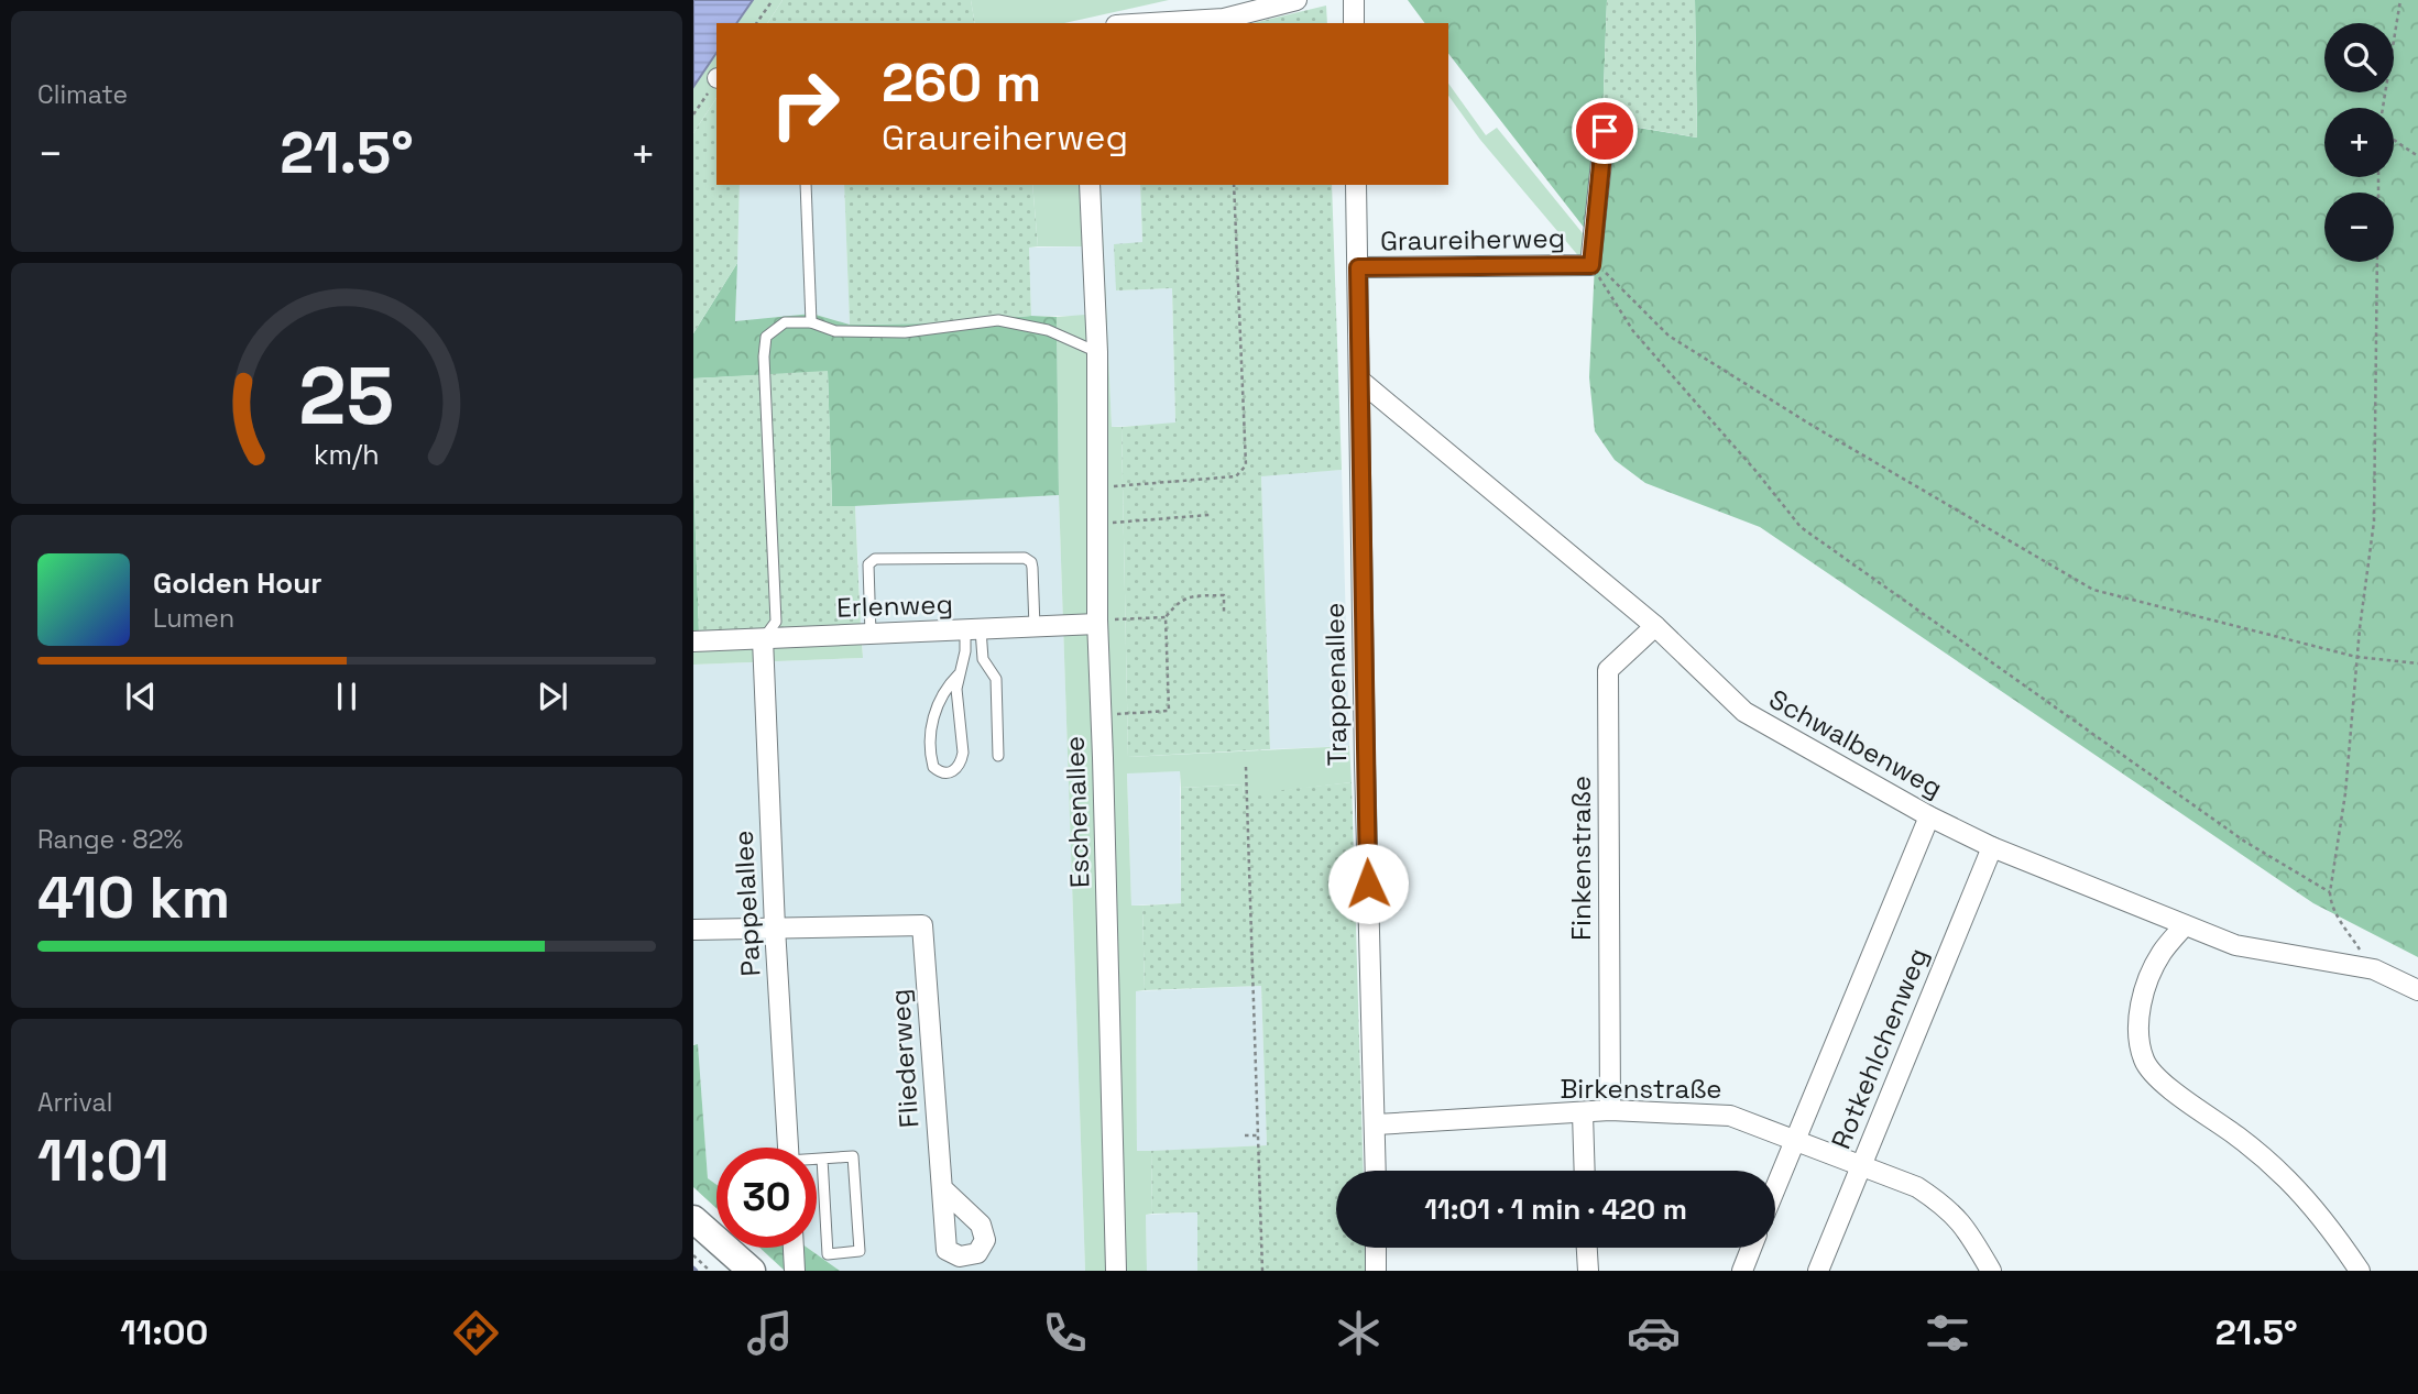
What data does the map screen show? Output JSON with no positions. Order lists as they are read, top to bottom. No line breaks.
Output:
{"streets":{"street":["Graureiherweg","Erlenweg","Trappenallee","Schwalbenweg","Eschenallee","Finkenstraße","Pappelallee","Rotkehlchenweg","Fliederweg","Birkenstraße"]},"crossings":[["Graureiherweg","Trappenallee"],["Erlenweg","Eschenallee"],["Erlenweg","Pappelallee"],["Trappenallee","Schwalbenweg"],["Trappenallee","Birkenstraße"],["Schwalbenweg","Finkenstraße"],["Schwalbenweg","Rotkehlchenweg"],["Finkenstraße","Birkenstraße"],["Pappelallee","Fliederweg"],["Rotkehlchenweg","Birkenstraße"]],"page":{"tile":["Climate",["Range · 82%","410 km"],["Arrival","11:01"]],"map_buttons":["+","−"],"turn":["260 m","Graureiherweg"],"heat":["−","21.5°","+"],"song":["Golden Hour","Lumen"],"limit":"30","trip":"11:01 · 1 min · 420 m","tabs":["11:00","21.5°"],"gauge":["25","km/h"]}}
